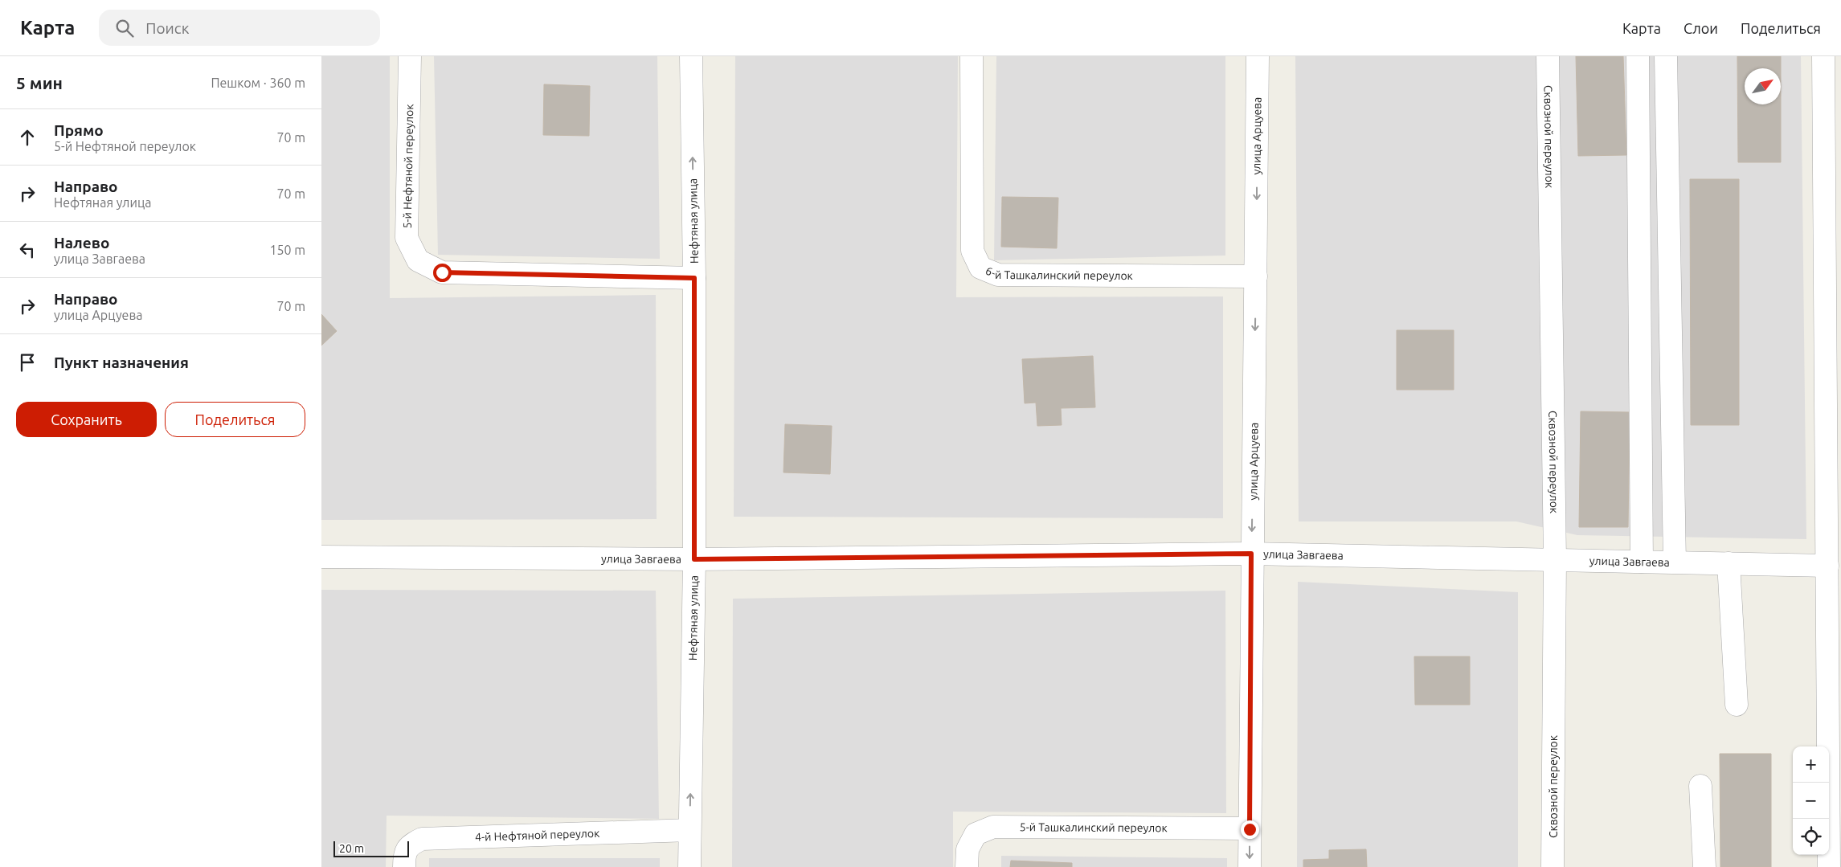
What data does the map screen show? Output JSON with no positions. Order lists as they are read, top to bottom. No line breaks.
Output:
{"streets":{"street":["улица Арцуева","Сквозной переулок","5-й Нефтяной переулок","Нефтяная улица","6-й Ташкалинский переулок","улица Завгаева","5-й Ташкалинский переулок","4-й Нефтяной переулок"]},"crossings":[["улица Арцуева","6-й Ташкалинский переулок"],["улица Арцуева","улица Завгаева"],["улица Арцуева","5-й Ташкалинский переулок"],["Сквозной переулок","улица Завгаева"],["5-й Нефтяной переулок","Нефтяная улица"],["Нефтяная улица","улица Завгаева"],["Нефтяная улица","4-й Нефтяной переулок"]],"one_way":["улица Арцуева","Нефтяная улица"],"scale_bar":"20 m","north":"top right","page":{"header":"Карта","search":"Поиск","nav":["Карта","Слои","Поделиться"],"heading":["5 мин","Пешком · 360 m"],"list":[["Прямо","5-й Нефтяной переулок","70 m"],["Направо","Нефтяная улица","70 m"],["Налево","улица Завгаева","150 m"],["Направо","улица Арцуева","70 m"],"Пункт назначения"],"buttons":["Сохранить","Поделиться"],"map_buttons":["+","−"],"scale":"20 m"}}
